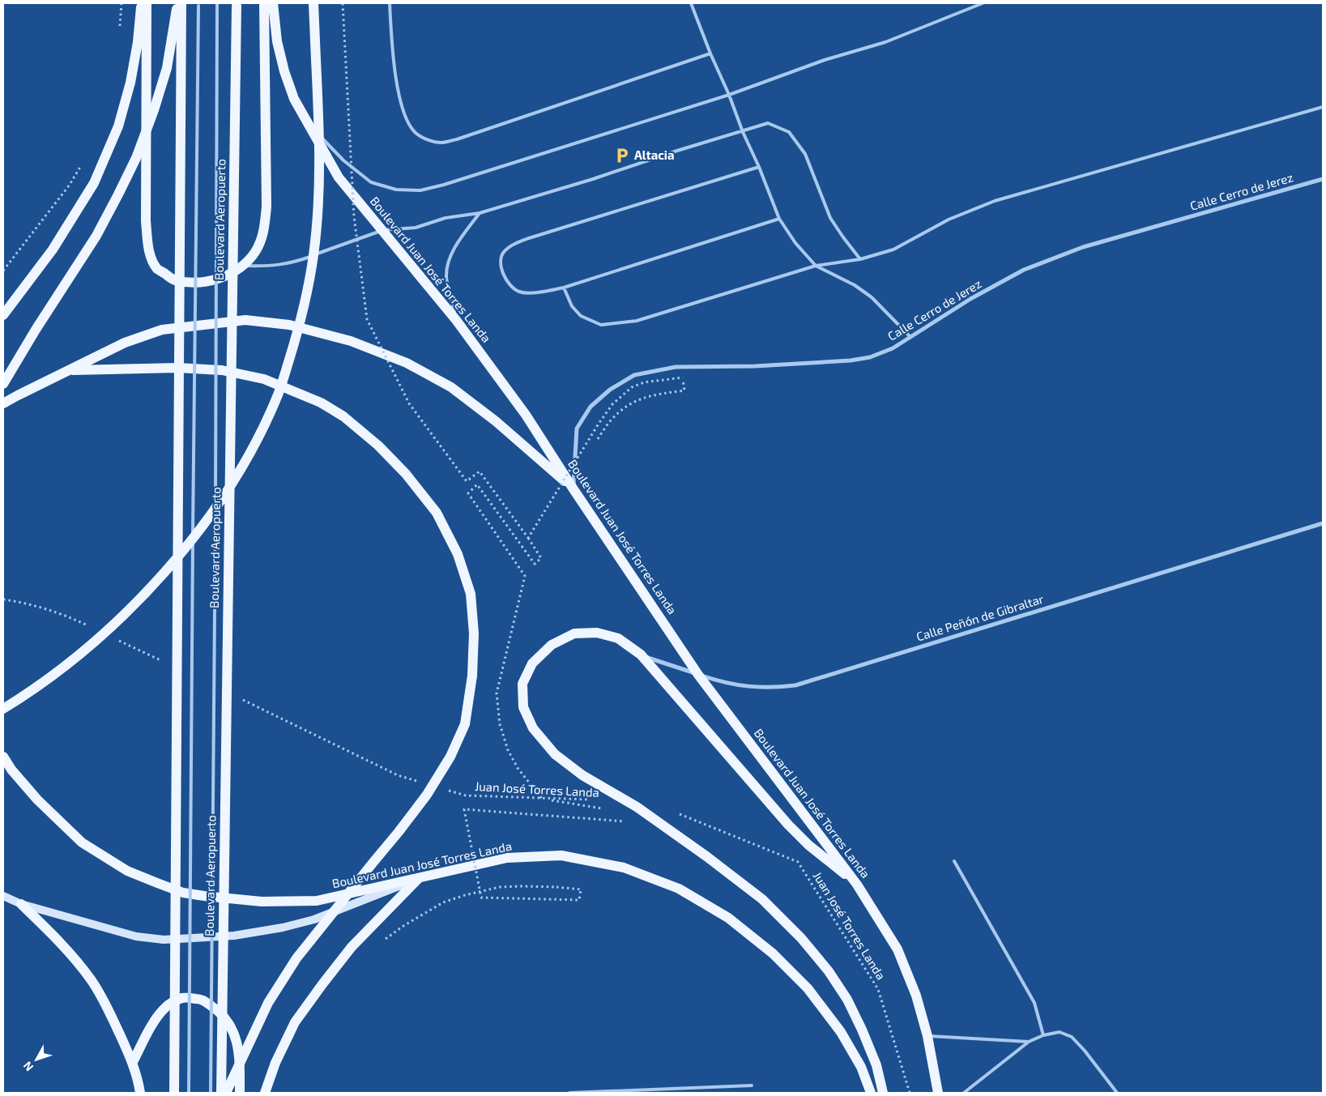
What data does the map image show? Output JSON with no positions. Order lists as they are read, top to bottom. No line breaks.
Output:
{"streets":{"main road":["Boulevard Aeropuerto","Boulevard Juan José Torres Landa"],"street":["Calle Cerro de Jerez","Calle Peñón de Gibraltar"],"path":["Juan José Torres Landa"]},"crossings":[["Calle Cerro de Jerez","Boulevard Juan José Torres Landa"],["Boulevard Juan José Torres Landa","Calle Peñón de Gibraltar"]],"places":{"parking":["Altacia"]},"north":"bottom left"}
